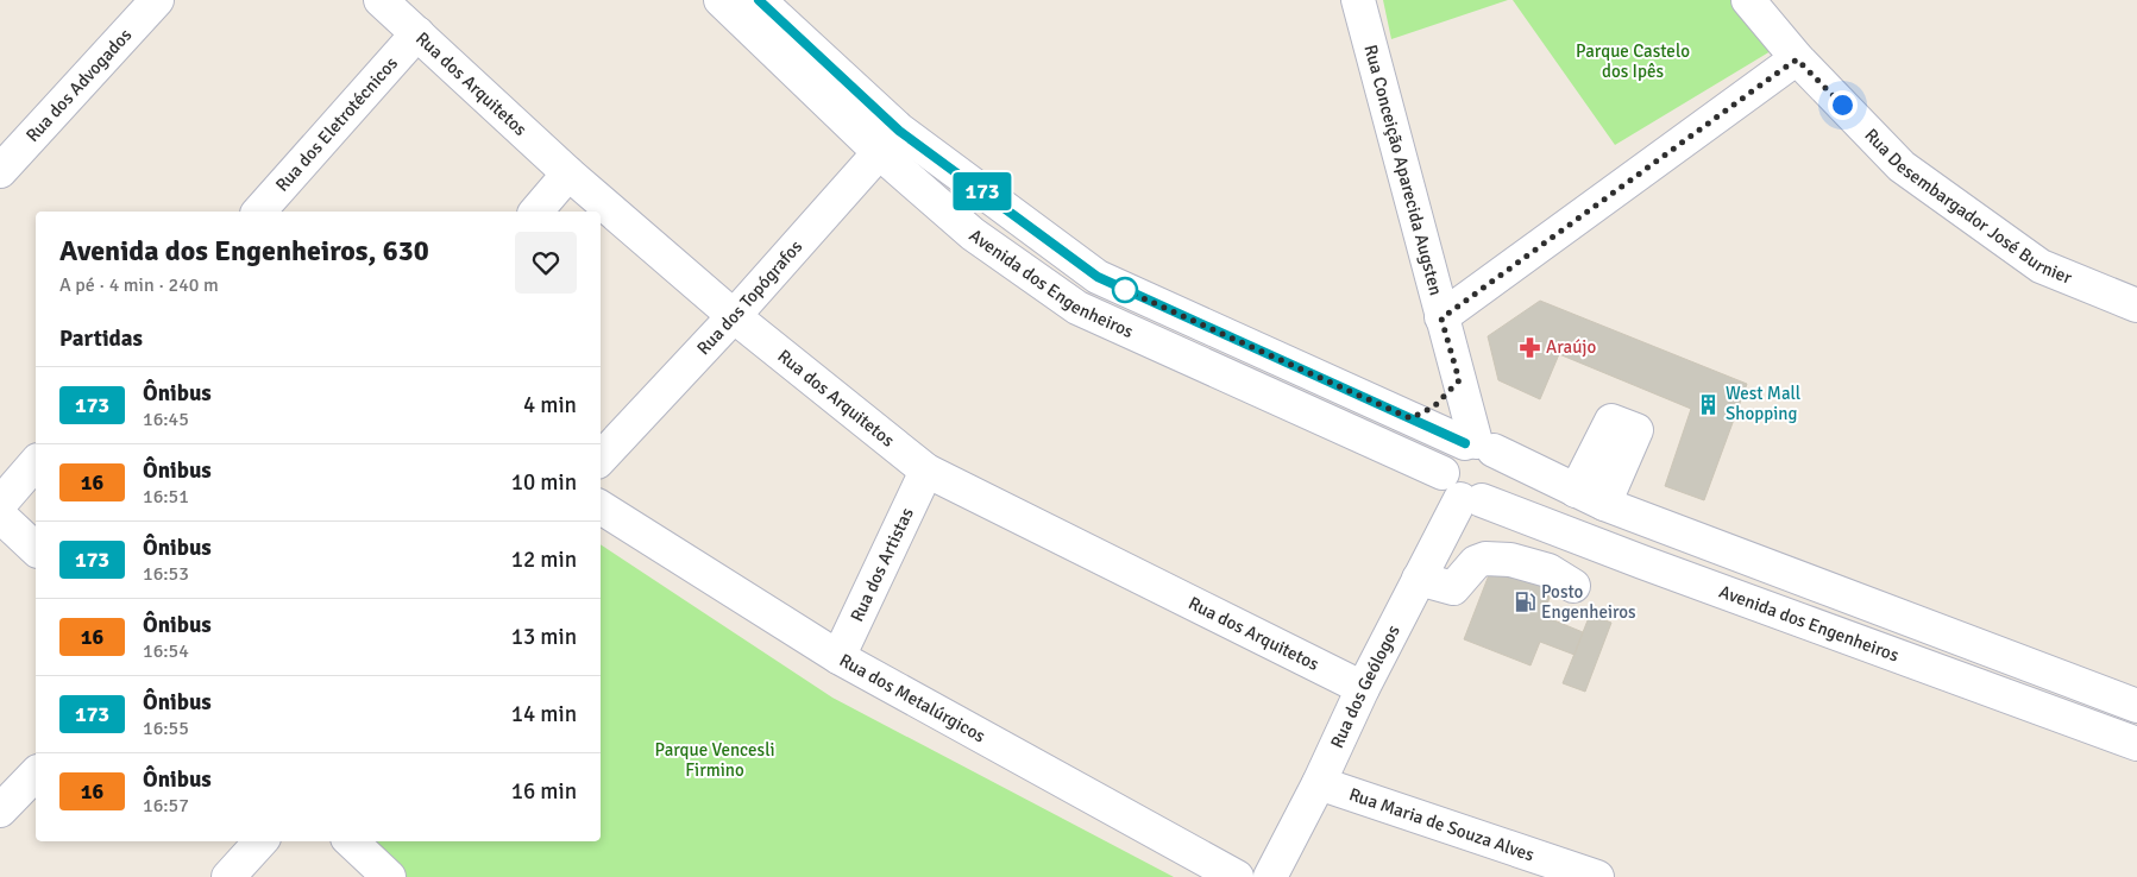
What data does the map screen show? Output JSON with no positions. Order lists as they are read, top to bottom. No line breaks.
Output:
{"streets":{"street":["Rua dos Arquitetos","Rua dos Advogados","Rua dos Eletrotécnicos","Rua Conceição Aparecida Augsten","Rua Desembargador José Burnier","Avenida dos Engenheiros","Rua dos Topógrafos","Rua dos Artistas","Rua dos Geólogos","Rua dos Metalúrgicos","Rua Maria de Souza Alves"]},"crossings":[["Rua dos Arquitetos","Rua dos Eletrotécnicos"],["Rua dos Arquitetos","Rua dos Topógrafos"],["Rua dos Arquitetos","Rua dos Artistas"],["Rua dos Arquitetos","Rua dos Geólogos"],["Rua Conceição Aparecida Augsten","Avenida dos Engenheiros"],["Rua Conceição Aparecida Augsten","Rua dos Geólogos"],["Avenida dos Engenheiros","Rua dos Topógrafos"],["Avenida dos Engenheiros","Rua dos Geólogos"],["Rua dos Artistas","Rua dos Metalúrgicos"],["Rua dos Geólogos","Rua Maria de Souza Alves"]],"parks":["Parque Castelo dos Ipês","Parque Vencesli Firmino"],"places":{"pharmacy":["Araújo"],"building":["West Mall Shopping"],"fuel station":["Posto Engenheiros"]},"lines":["bus line 173"],"page":{"on_map":"173","heading":[["Avenida dos Engenheiros, 630","A pé · 4 min · 240 m"],"Partidas"],"list":[{"mark":"173","name":"Ônibus","note":"16:45","value":"4 min"},{"mark":"16","name":"Ônibus","note":"16:51","value":"10 min"},{"mark":"173","name":"Ônibus","note":"16:53","value":"12 min"},{"mark":"16","name":"Ônibus","note":"16:54","value":"13 min"},{"mark":"173","name":"Ônibus","note":"16:55","value":"14 min"},{"mark":"16","name":"Ônibus","note":"16:57","value":"16 min"}]}}
